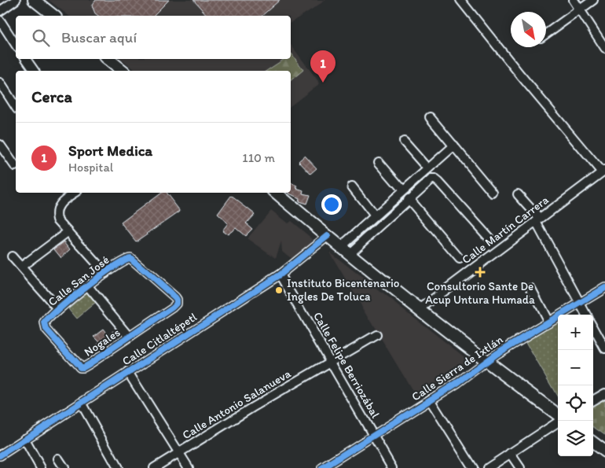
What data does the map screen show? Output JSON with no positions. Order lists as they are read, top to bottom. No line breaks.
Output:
{"streets":{"street":["Calle Martín Carrera","Calle San José","Calle Citlaltépetl","Nogales","Calle Felipe Berriozábal","Calle Sierra de Ixtlán","Calle Antonio Salanueva"]},"crossings":[["Calle San José","Nogales"],["Calle Citlaltépetl","Calle Felipe Berriozábal"],["Calle Felipe Berriozábal","Calle Sierra de Ixtlán"],["Calle Felipe Berriozábal","Calle Antonio Salanueva"]],"places":{"health":["Consultorio Sante De Acup Untura Humada"],"other":["Instituto Bicentenario Ingles De Toluca"]},"north":"bottom right","page":{"search":"Buscar aquí","pins":"1","heading":"Cerca","list":[{"mark":"1","name":"Sport Medica","note":"Hospital","value":"110 m"}],"map_buttons":["+","−"]}}
